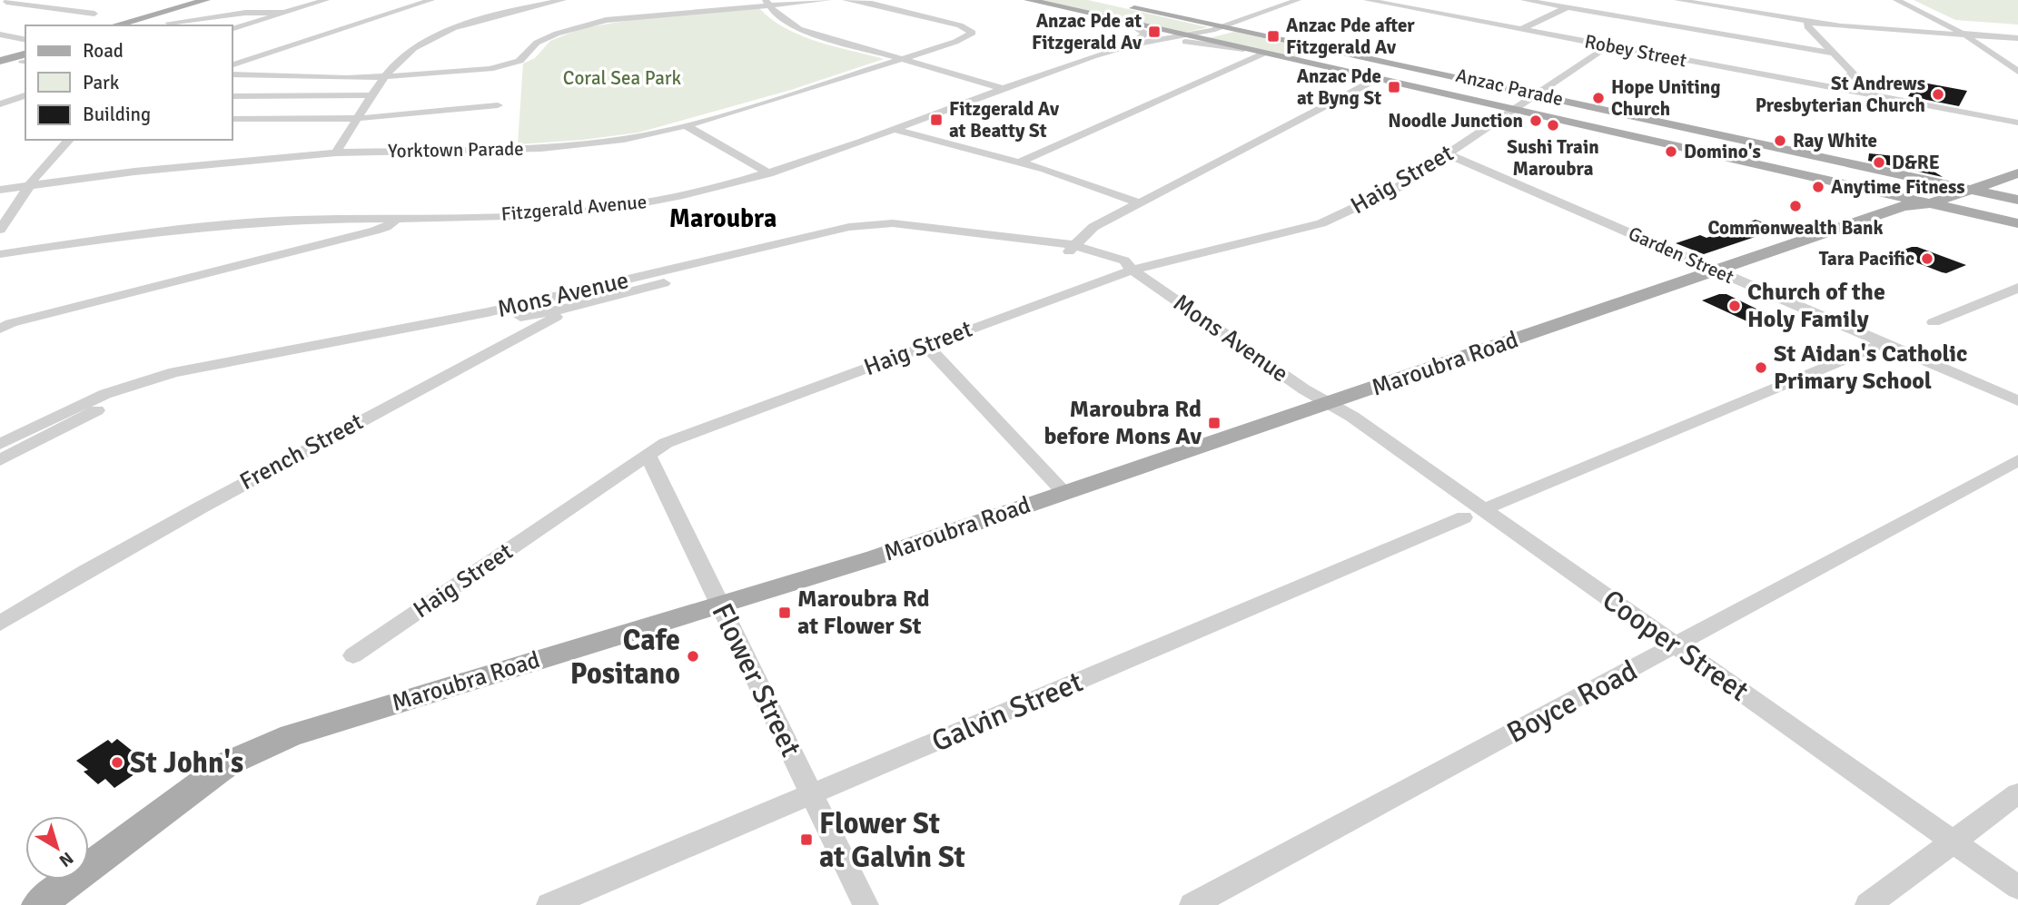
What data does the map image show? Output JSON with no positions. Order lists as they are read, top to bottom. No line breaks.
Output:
{"streets":{"main road":["Anzac Parade","Maroubra Road"],"street":["Robey Street","Yorktown Parade","Haig Street","Fitzgerald Avenue","Garden Street","Mons Avenue","French Street","Cooper Street","Flower Street","Boyce Road","Galvin Street"]},"crossings":[["Robey Street","Haig Street"],["Anzac Parade","Haig Street"],["Anzac Parade","Fitzgerald Avenue"],["Anzac Parade","Maroubra Road"],["Haig Street","Garden Street"],["Haig Street","Mons Avenue"],["Haig Street","Flower Street"],["Garden Street","Maroubra Road"],["Garden Street","Galvin Street"],["Mons Avenue","Maroubra Road"],["Mons Avenue","French Street"],["Mons Avenue","Cooper Street"],["Maroubra Road","Cooper Street"],["Maroubra Road","Flower Street"],["Cooper Street","Boyce Road"],["Cooper Street","Galvin Street"],["Flower Street","Galvin Street"]],"districts":["Maroubra"],"parks":["Coral Sea Park"],"places":{"transit":["Anzac Pde at Fitzgerald Av","Anzac Pde after Fitzgerald Av","Anzac Pde at Byng St","Fitzgerald Av at Beatty St","Maroubra Rd before Mons Av","Maroubra Rd at Flower St","Flower St at Galvin St"],"other":["St Andrews Presbyterian Church","Hope Uniting Church","Noodle Junction","Sushi Train Maroubra","Ray White","Domino's","D&RE","Anytime Fitness","Commonwealth Bank","Tara Pacific","Church of the Holy Family","St Aidan's Catholic Primary School","Cafe Positano","St John's"]},"legend":["Road","Park","Building"],"north":"bottom right"}
